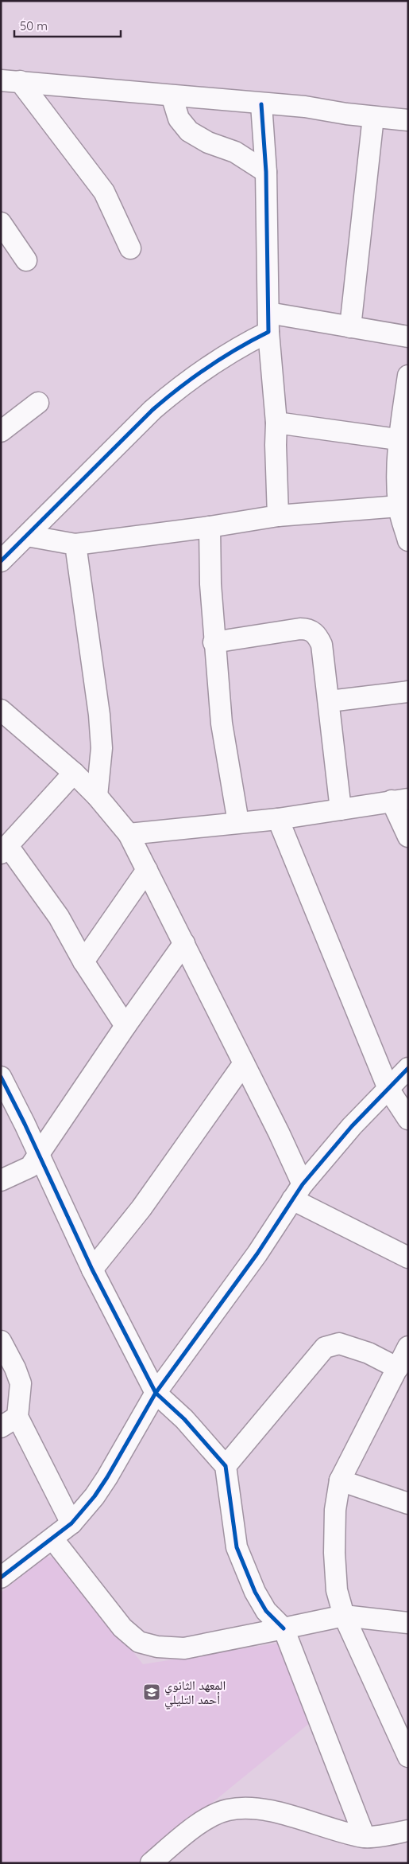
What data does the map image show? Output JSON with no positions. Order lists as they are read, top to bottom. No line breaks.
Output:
{"places":{"school or university":["المعهد الثانوي أحمد التليلي"]},"scale_bar":"50 m"}
